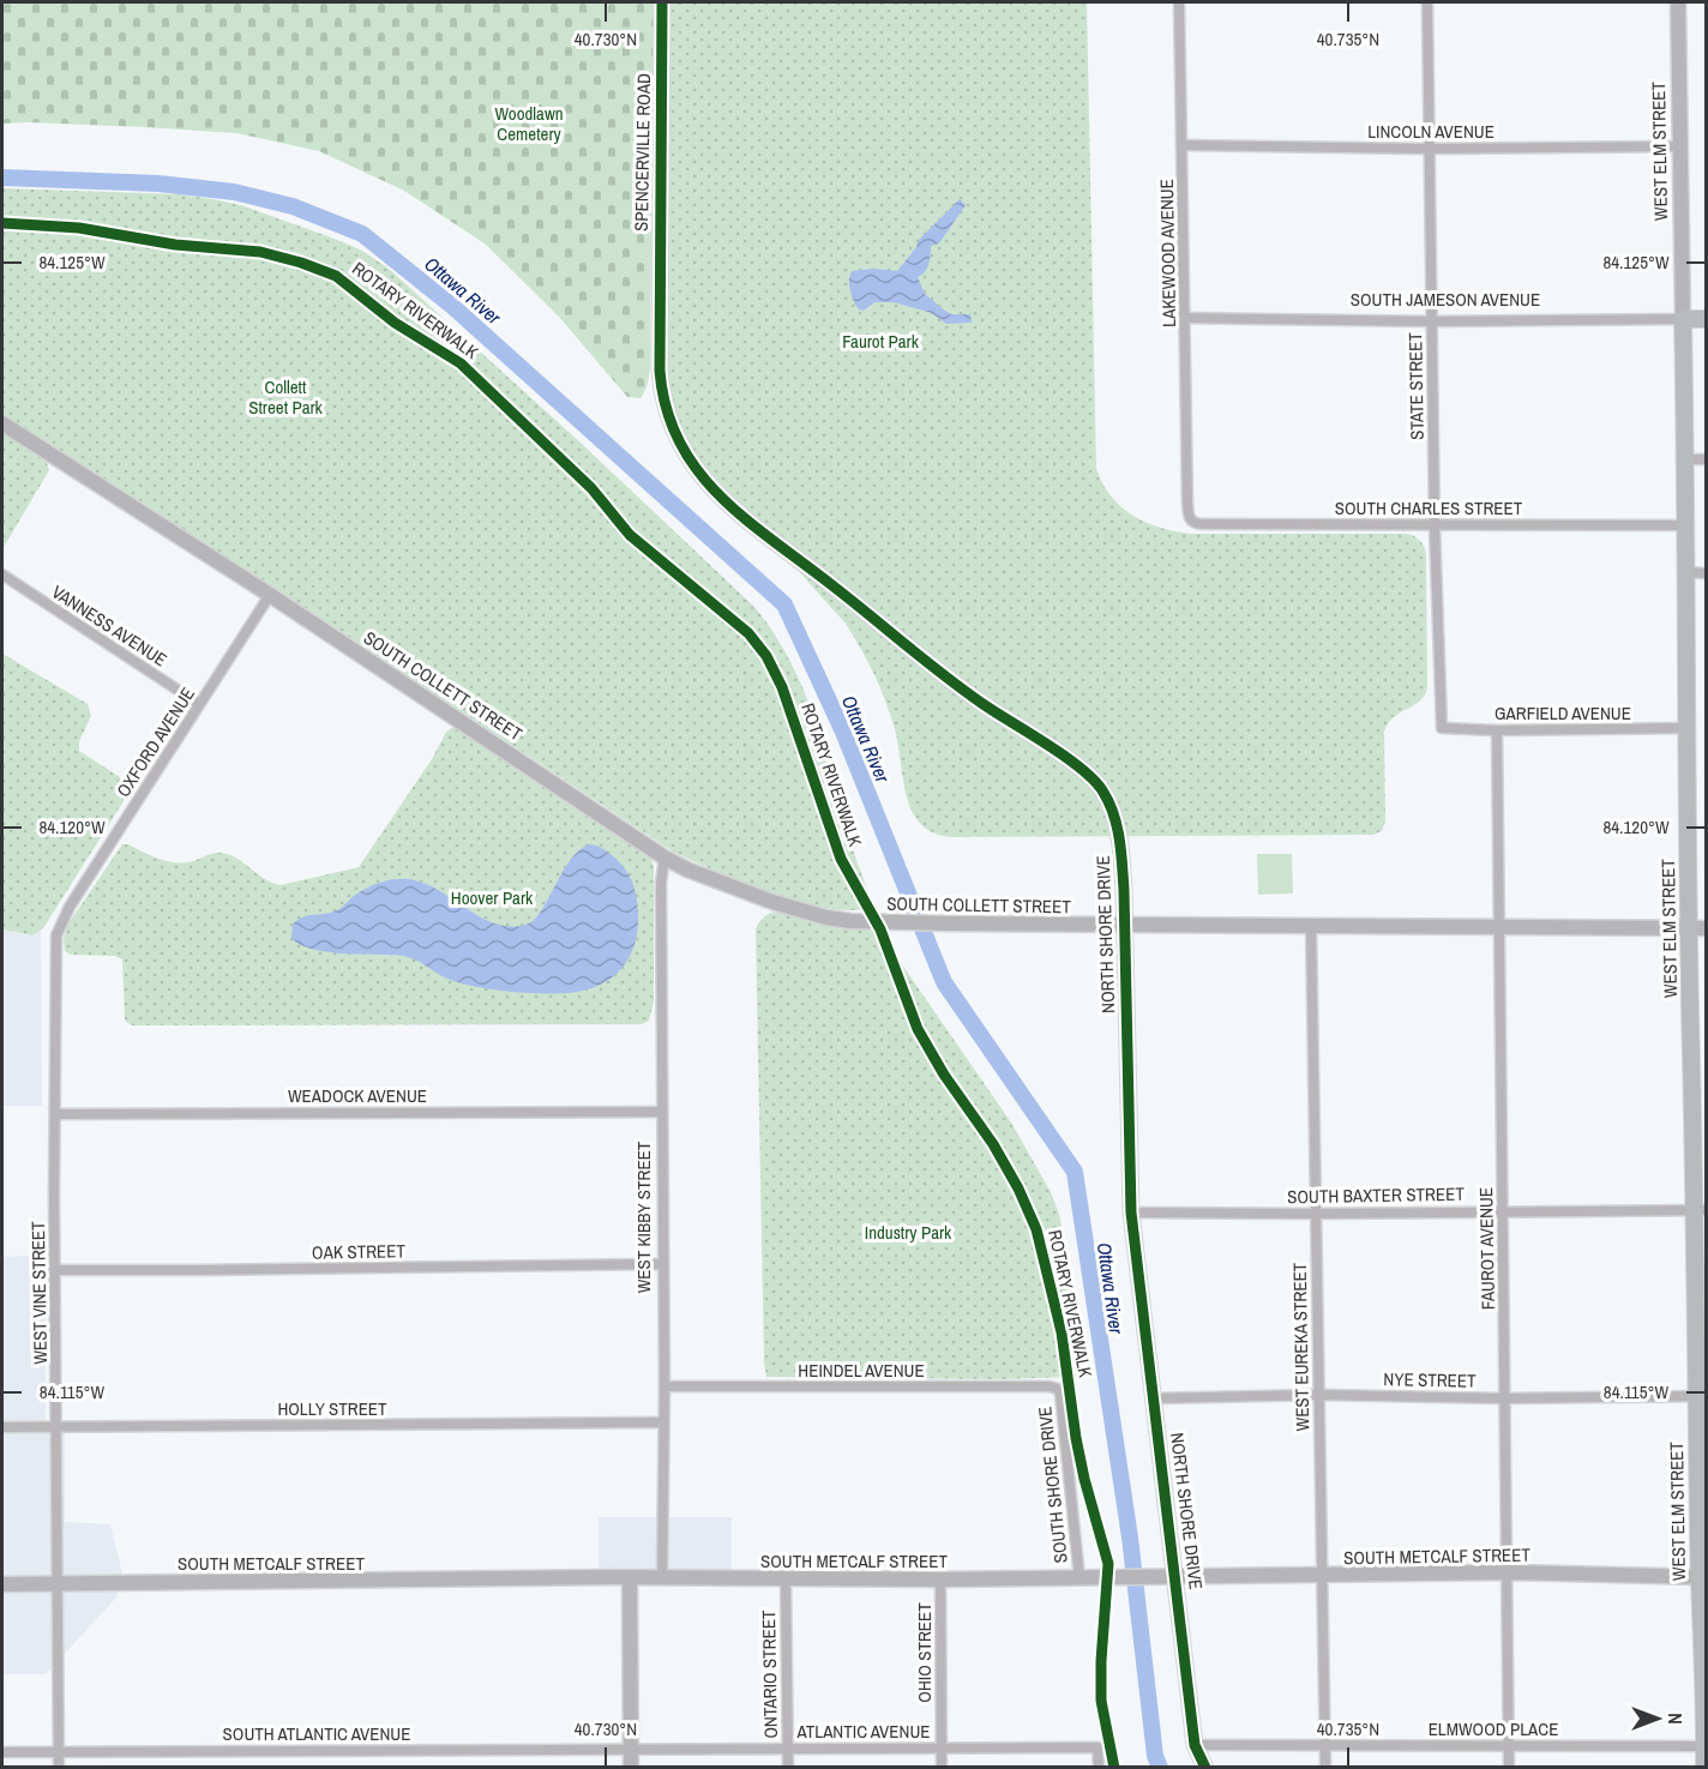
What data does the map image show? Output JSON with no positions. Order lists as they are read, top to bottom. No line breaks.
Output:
{"streets":{"main road":["WEST ELM STREET","SOUTH JAMESON AVENUE"],"street":["LINCOLN AVENUE","SPENCERVILLE ROAD","LAKEWOOD AVENUE","STATE STREET","SOUTH CHARLES STREET","VANNESS AVENUE","SOUTH COLLETT STREET","GARFIELD AVENUE","OXFORD AVENUE","NORTH SHORE DRIVE","WEADOCK AVENUE","SOUTH BAXTER STREET","WEST KIBBY STREET","FAUROT AVENUE","OAK STREET","WEST VINE STREET","WEST EUREKA STREET","HEINDEL AVENUE","NYE STREET","HOLLY STREET","SOUTH SHORE DRIVE","SOUTH METCALF STREET","OHIO STREET","ONTARIO STREET","ELMWOOD PLACE","ATLANTIC AVENUE","SOUTH ATLANTIC AVENUE"],"cycle path":["ROTARY RIVERWALK"]},"crossings":[["LINCOLN AVENUE","WEST ELM STREET"],["LINCOLN AVENUE","LAKEWOOD AVENUE"],["LINCOLN AVENUE","STATE STREET"],["WEST ELM STREET","SOUTH JAMESON AVENUE"],["WEST ELM STREET","SOUTH CHARLES STREET"],["WEST ELM STREET","SOUTH COLLETT STREET"],["WEST ELM STREET","GARFIELD AVENUE"],["WEST ELM STREET","SOUTH BAXTER STREET"],["WEST ELM STREET","NYE STREET"],["WEST ELM STREET","SOUTH METCALF STREET"],["WEST ELM STREET","ELMWOOD PLACE"],["SPENCERVILLE ROAD","NORTH SHORE DRIVE"],["LAKEWOOD AVENUE","SOUTH JAMESON AVENUE"],["LAKEWOOD AVENUE","SOUTH CHARLES STREET"],["SOUTH JAMESON AVENUE","STATE STREET"],["STATE STREET","SOUTH CHARLES STREET"],["STATE STREET","GARFIELD AVENUE"],["VANNESS AVENUE","OXFORD AVENUE"],["SOUTH COLLETT STREET","OXFORD AVENUE"],["SOUTH COLLETT STREET","NORTH SHORE DRIVE"],["SOUTH COLLETT STREET","WEST KIBBY STREET"],["SOUTH COLLETT STREET","FAUROT AVENUE"],["SOUTH COLLETT STREET","WEST EUREKA STREET"],["GARFIELD AVENUE","FAUROT AVENUE"],["OXFORD AVENUE","WEST VINE STREET"],["NORTH SHORE DRIVE","SOUTH BAXTER STREET"],["NORTH SHORE DRIVE","NYE STREET"],["NORTH SHORE DRIVE","SOUTH METCALF STREET"],["NORTH SHORE DRIVE","ELMWOOD PLACE"],["WEADOCK AVENUE","WEST KIBBY STREET"],["WEADOCK AVENUE","WEST VINE STREET"],["SOUTH BAXTER STREET","FAUROT AVENUE"],["SOUTH BAXTER STREET","WEST EUREKA STREET"],["WEST KIBBY STREET","OAK STREET"],["WEST KIBBY STREET","HEINDEL AVENUE"],["WEST KIBBY STREET","HOLLY STREET"],["WEST KIBBY STREET","SOUTH METCALF STREET"],["FAUROT AVENUE","NYE STREET"],["FAUROT AVENUE","SOUTH METCALF STREET"],["FAUROT AVENUE","ELMWOOD PLACE"],["OAK STREET","WEST VINE STREET"],["WEST VINE STREET","HOLLY STREET"],["WEST VINE STREET","SOUTH METCALF STREET"],["WEST VINE STREET","SOUTH ATLANTIC AVENUE"],["WEST EUREKA STREET","NYE STREET"],["WEST EUREKA STREET","SOUTH METCALF STREET"],["WEST EUREKA STREET","ELMWOOD PLACE"],["HEINDEL AVENUE","SOUTH SHORE DRIVE"],["SOUTH SHORE DRIVE","SOUTH METCALF STREET"],["SOUTH METCALF STREET","OHIO STREET"],["SOUTH METCALF STREET","ONTARIO STREET"],["OHIO STREET","ATLANTIC AVENUE"],["ONTARIO STREET","ATLANTIC AVENUE"],["ATLANTIC AVENUE","SOUTH ATLANTIC AVENUE"]],"water":["Ottawa River"],"parks":["Woodlawn Cemetery","Faurot Park","Collett Street Park","Hoover Park","Industry Park"],"north":"right","coordinates":["40.730°N","40.735°N","84.125°W","84.120°W","84.115°W"]}
